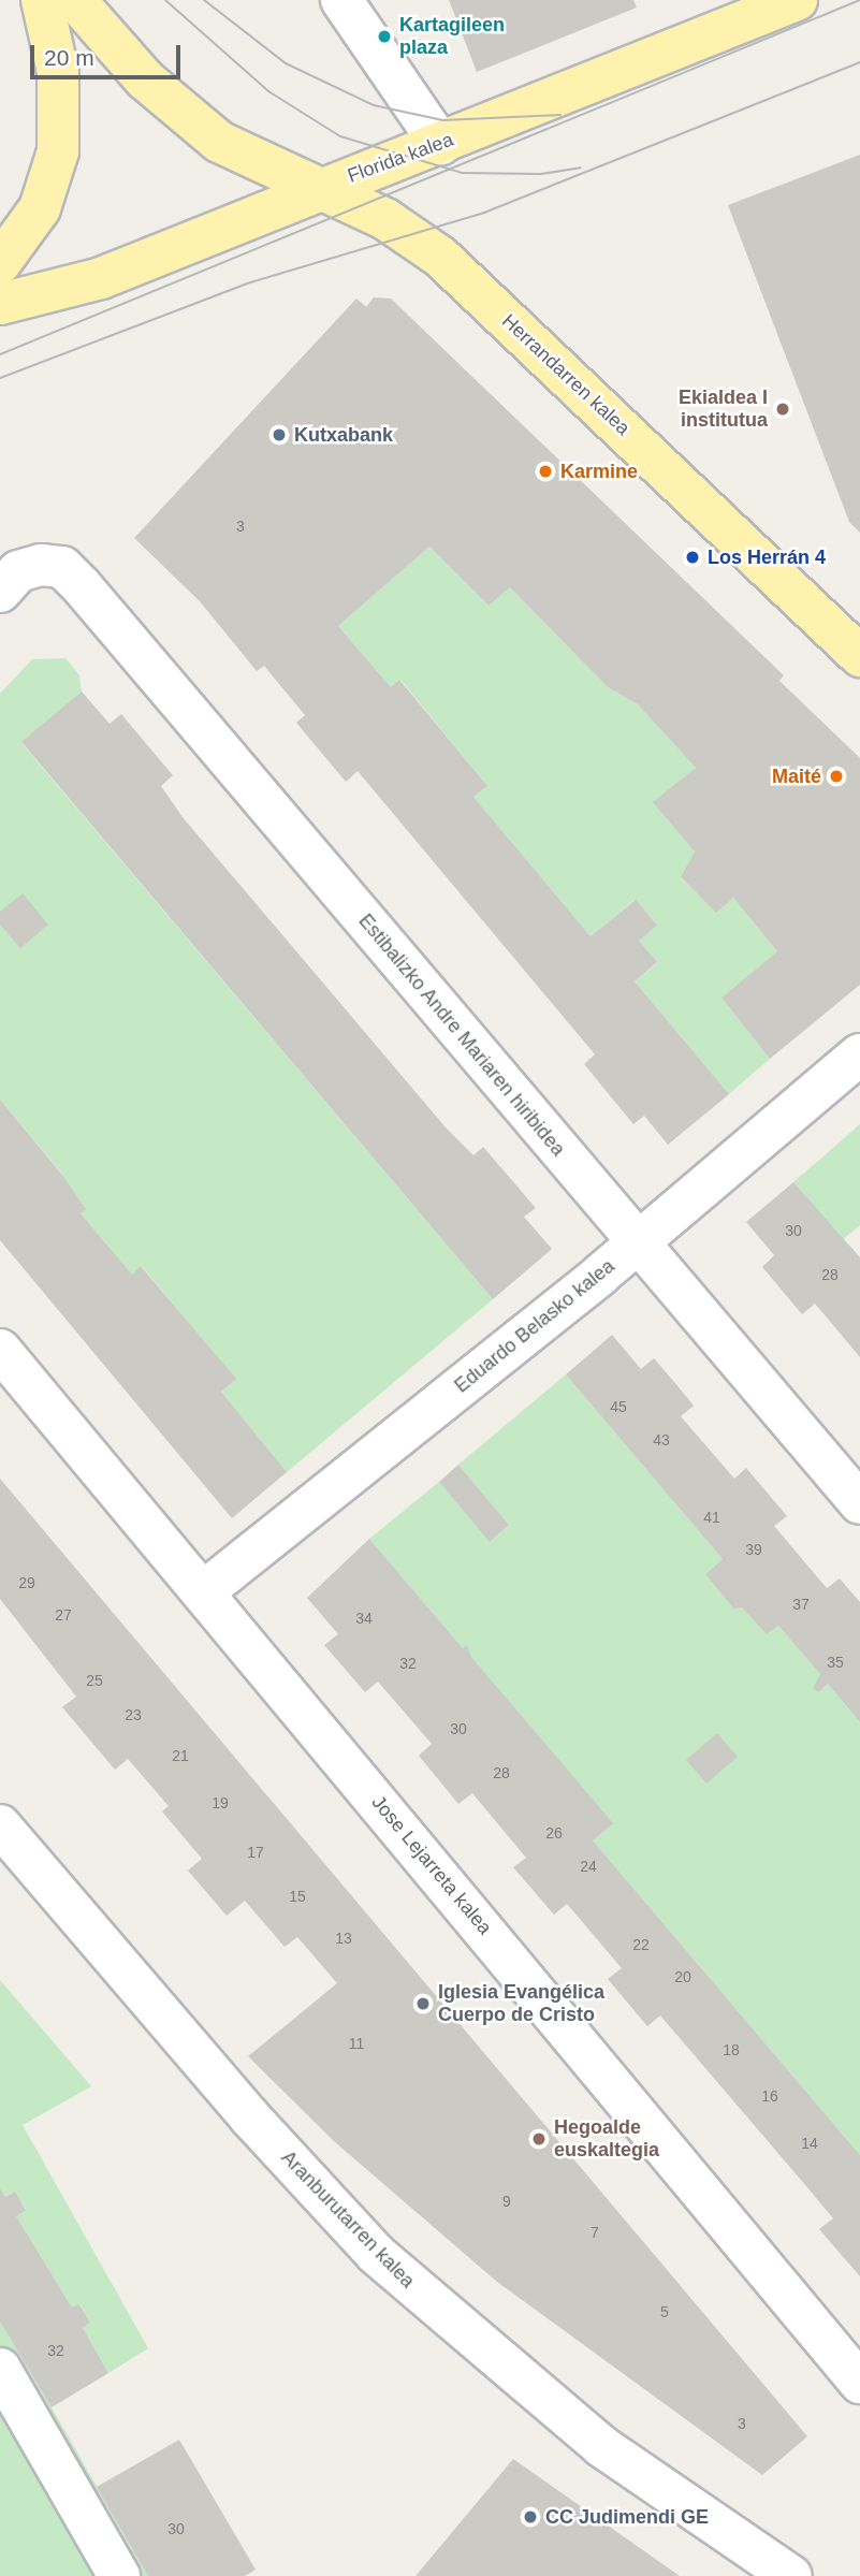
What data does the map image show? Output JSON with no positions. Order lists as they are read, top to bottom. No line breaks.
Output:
{"streets":{"main road":["Florida kalea","Herrandarren kalea"],"street":["Estibalizko Andre Mariaren hiribidea","Eduardo Belasko kalea","Jose Lejarreta kalea","Aranburutarren kalea"]},"crossings":[["Florida kalea","Herrandarren kalea"],["Estibalizko Andre Mariaren hiribidea","Eduardo Belasko kalea"],["Eduardo Belasko kalea","Jose Lejarreta kalea"]],"places":["Kartagileen plaza","Ekialdea I institutua","Kutxabank","Karmine","Los Herrán 4","Maité","Iglesia Evangélica Cuerpo de Cristo","Hegoalde euskaltegia","CC Judimendi GE"],"house_numbers":["3","30","28","45","43","41","39","29","37","27","34","35","32","25","23","30","21","28","19","26","17","24","15","13","22","20","11","18","16","14","9","7","5","32","3","30"],"scale_bar":"20 m"}
